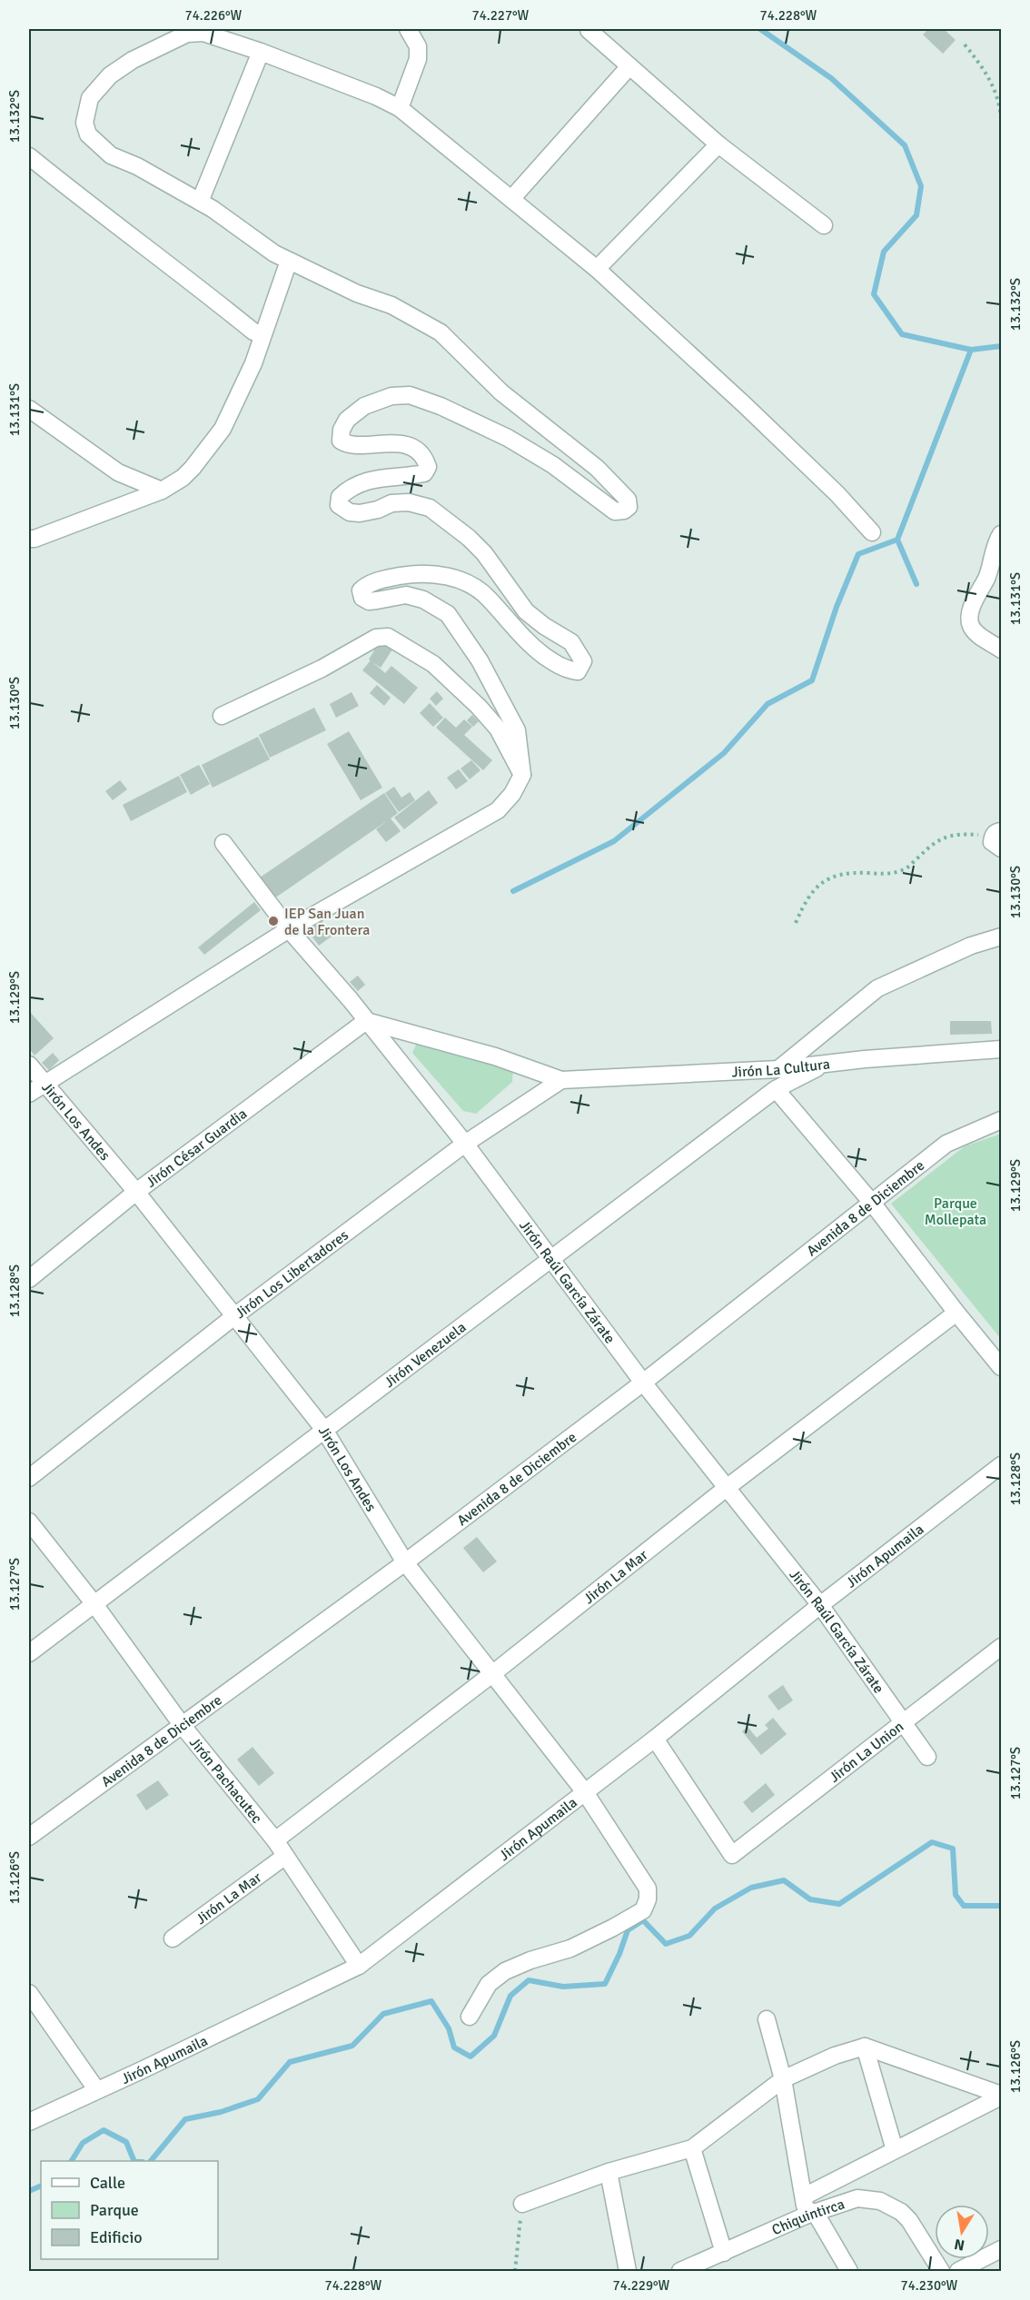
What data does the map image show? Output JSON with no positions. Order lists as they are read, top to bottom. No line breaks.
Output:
{"streets":{"street":["Jirón La Cultura","Jirón Los Andes","Jirón César Guardia","Avenida 8 de Diciembre","Jirón Los Libertadores","Jirón Raúl García Zárate","Jirón Venezuela","Jirón Apumaila","Jirón La Mar","Jirón La Union","Jirón Pachacutec","Chiquintirca"]},"crossings":[["Jirón La Cultura","Jirón Los Libertadores"],["Jirón La Cultura","Jirón Venezuela"],["Jirón Los Andes","Jirón César Guardia"],["Jirón Los Andes","Avenida 8 de Diciembre"],["Jirón Los Andes","Jirón Los Libertadores"],["Jirón Los Andes","Jirón Venezuela"],["Jirón Los Andes","Jirón Apumaila"],["Jirón Los Andes","Jirón La Mar"],["Jirón César Guardia","Jirón Raúl García Zárate"],["Avenida 8 de Diciembre","Jirón Raúl García Zárate"],["Avenida 8 de Diciembre","Jirón Pachacutec"],["Jirón Los Libertadores","Jirón Raúl García Zárate"],["Jirón Raúl García Zárate","Jirón Venezuela"],["Jirón Raúl García Zárate","Jirón Apumaila"],["Jirón Raúl García Zárate","Jirón La Mar"],["Jirón Raúl García Zárate","Jirón La Union"],["Jirón Venezuela","Jirón Pachacutec"],["Jirón Apumaila","Jirón La Union"],["Jirón Apumaila","Jirón Pachacutec"],["Jirón La Mar","Jirón Pachacutec"]],"parks":["Parque Mollepata"],"places":["IEP San Juan de la Frontera"],"legend":["Calle","Parque","Edificio"],"north":"bottom","coordinates":["74.226°W","74.227°W","74.228°W","13.132°S","13.131°S","13.130°S","13.129°S","13.128°S","13.127°S","13.126°S","74.229°W","74.230°W"]}
